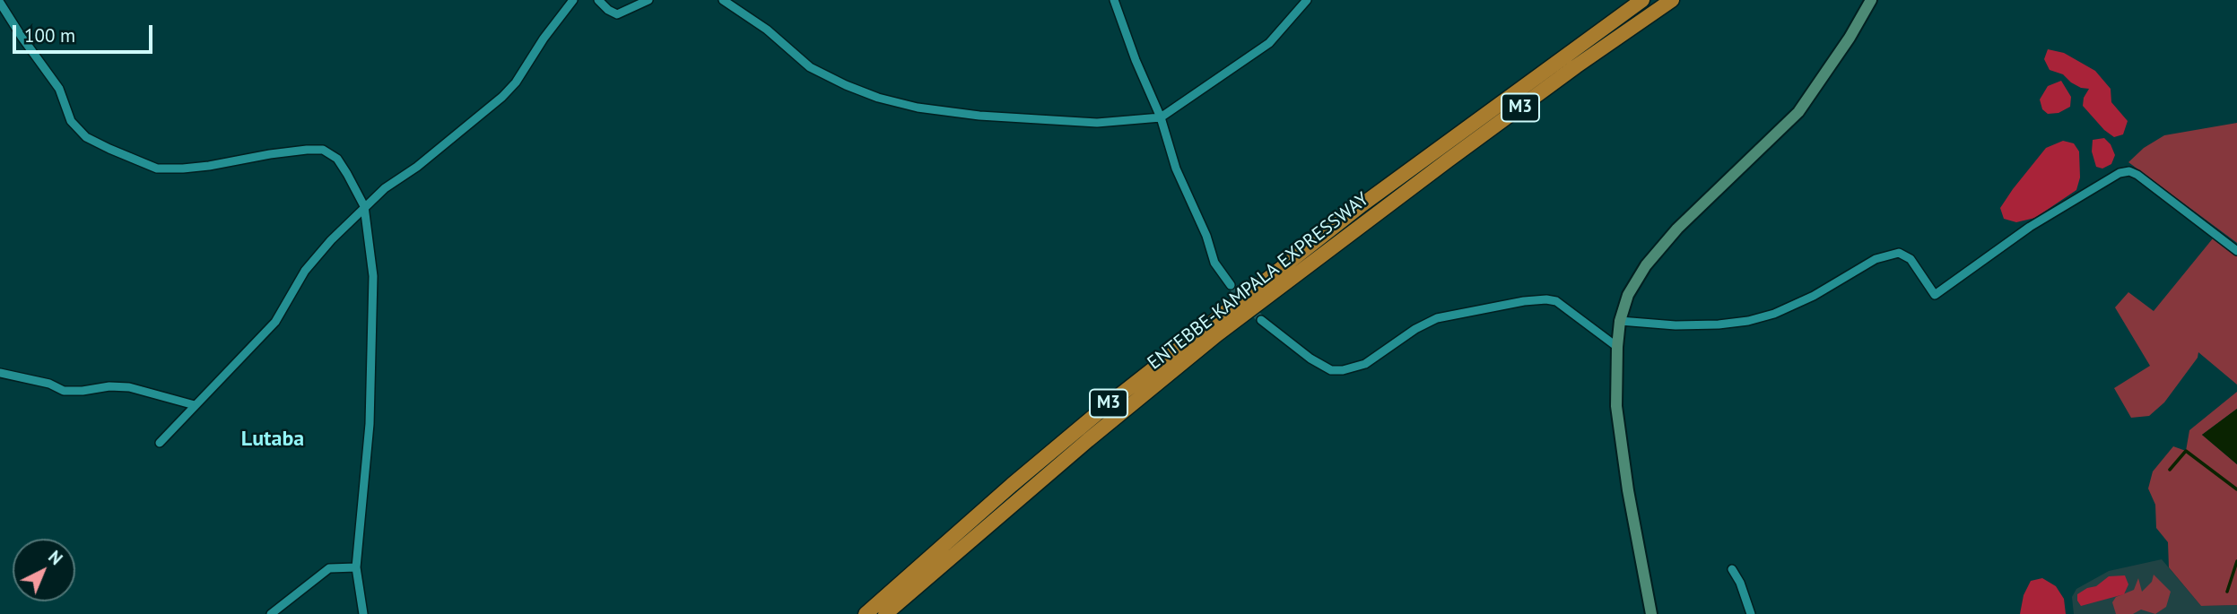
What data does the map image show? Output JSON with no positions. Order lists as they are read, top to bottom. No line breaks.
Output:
{"streets":{"highway":["M3","ENTEBBE-KAMPALA EXPRESSWAY"]},"districts":["Lutaba"],"scale_bar":"100 m","north":"top right"}
